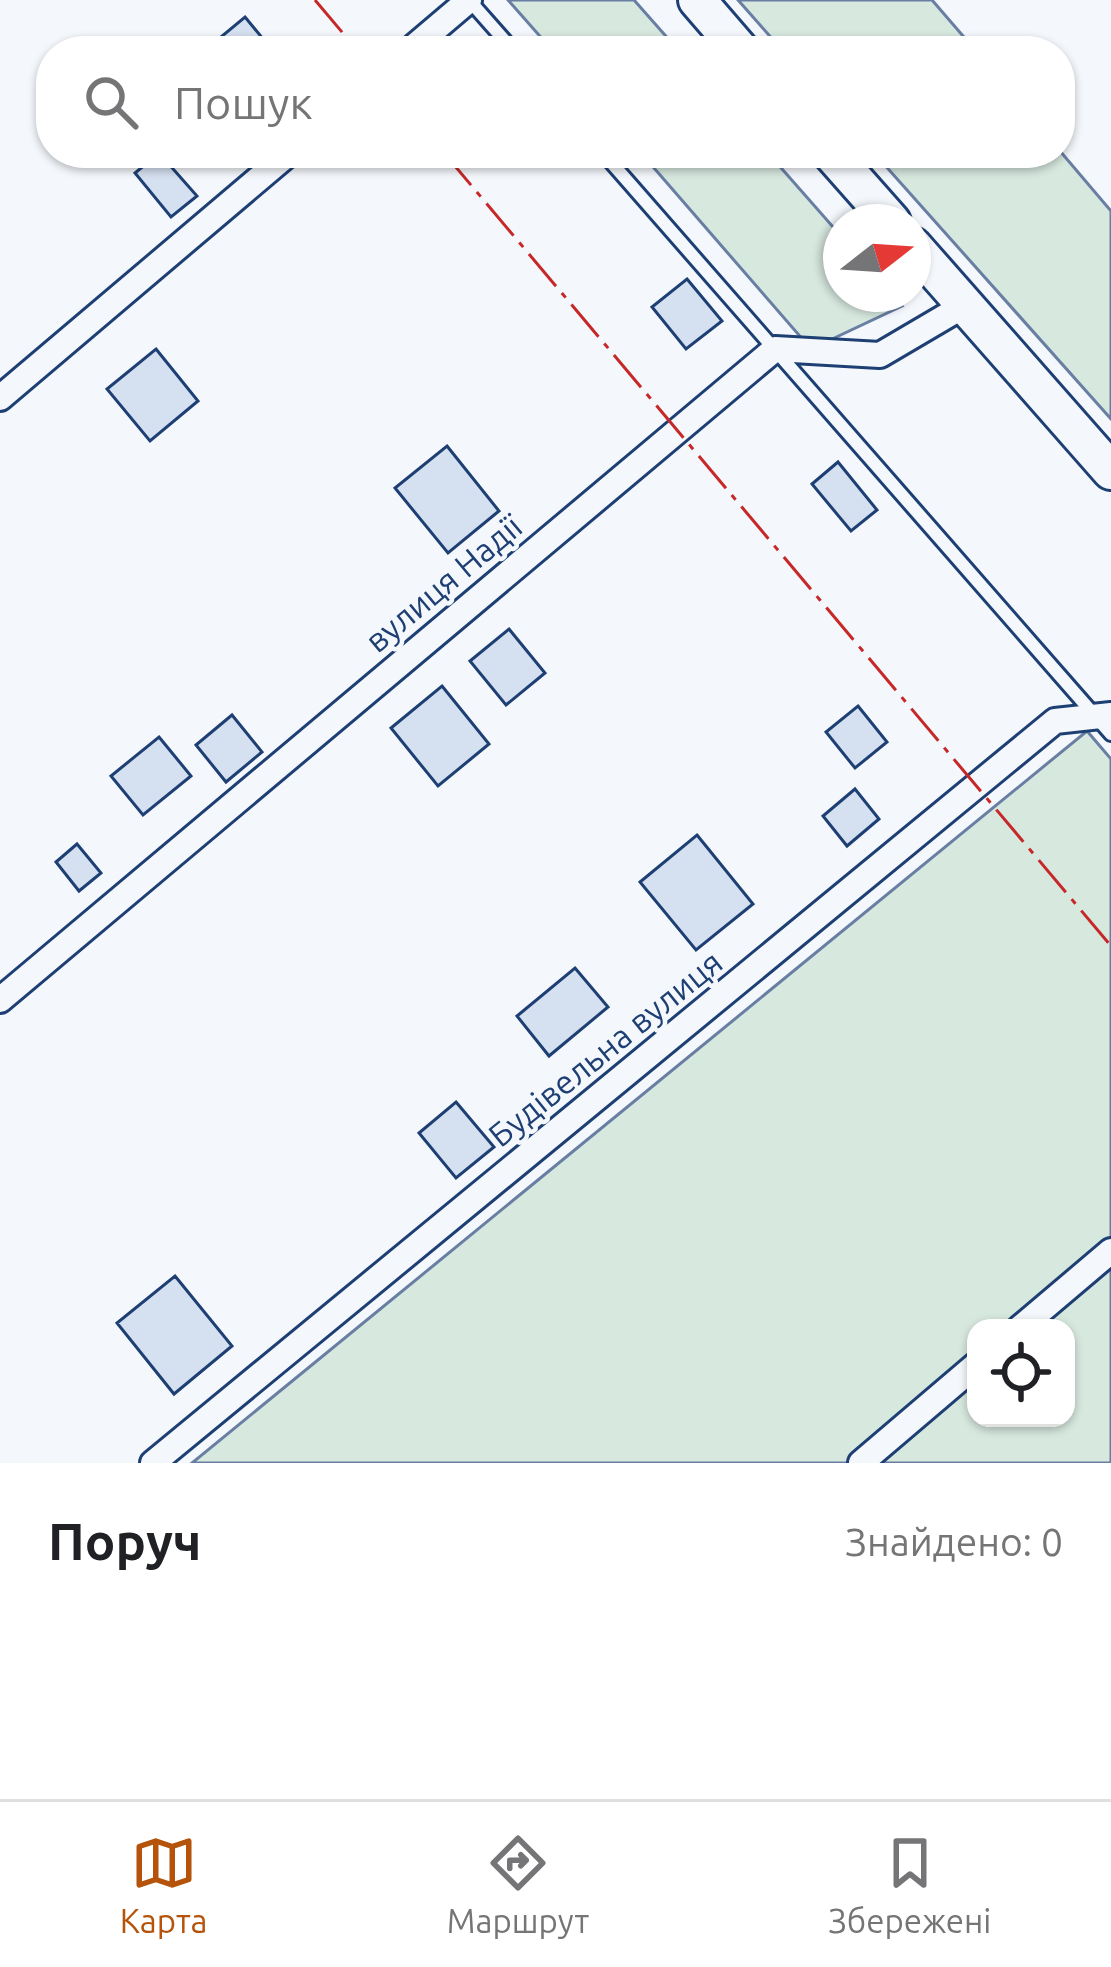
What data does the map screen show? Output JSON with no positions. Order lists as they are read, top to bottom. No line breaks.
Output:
{"streets":{"street":["вулиця Надії","Будівельна вулиця"]},"north":"right","page":{"search":"Пошук","heading":["Поруч","Знайдено: 0"],"nav":["Карта","Маршрут","Збережені"]}}
